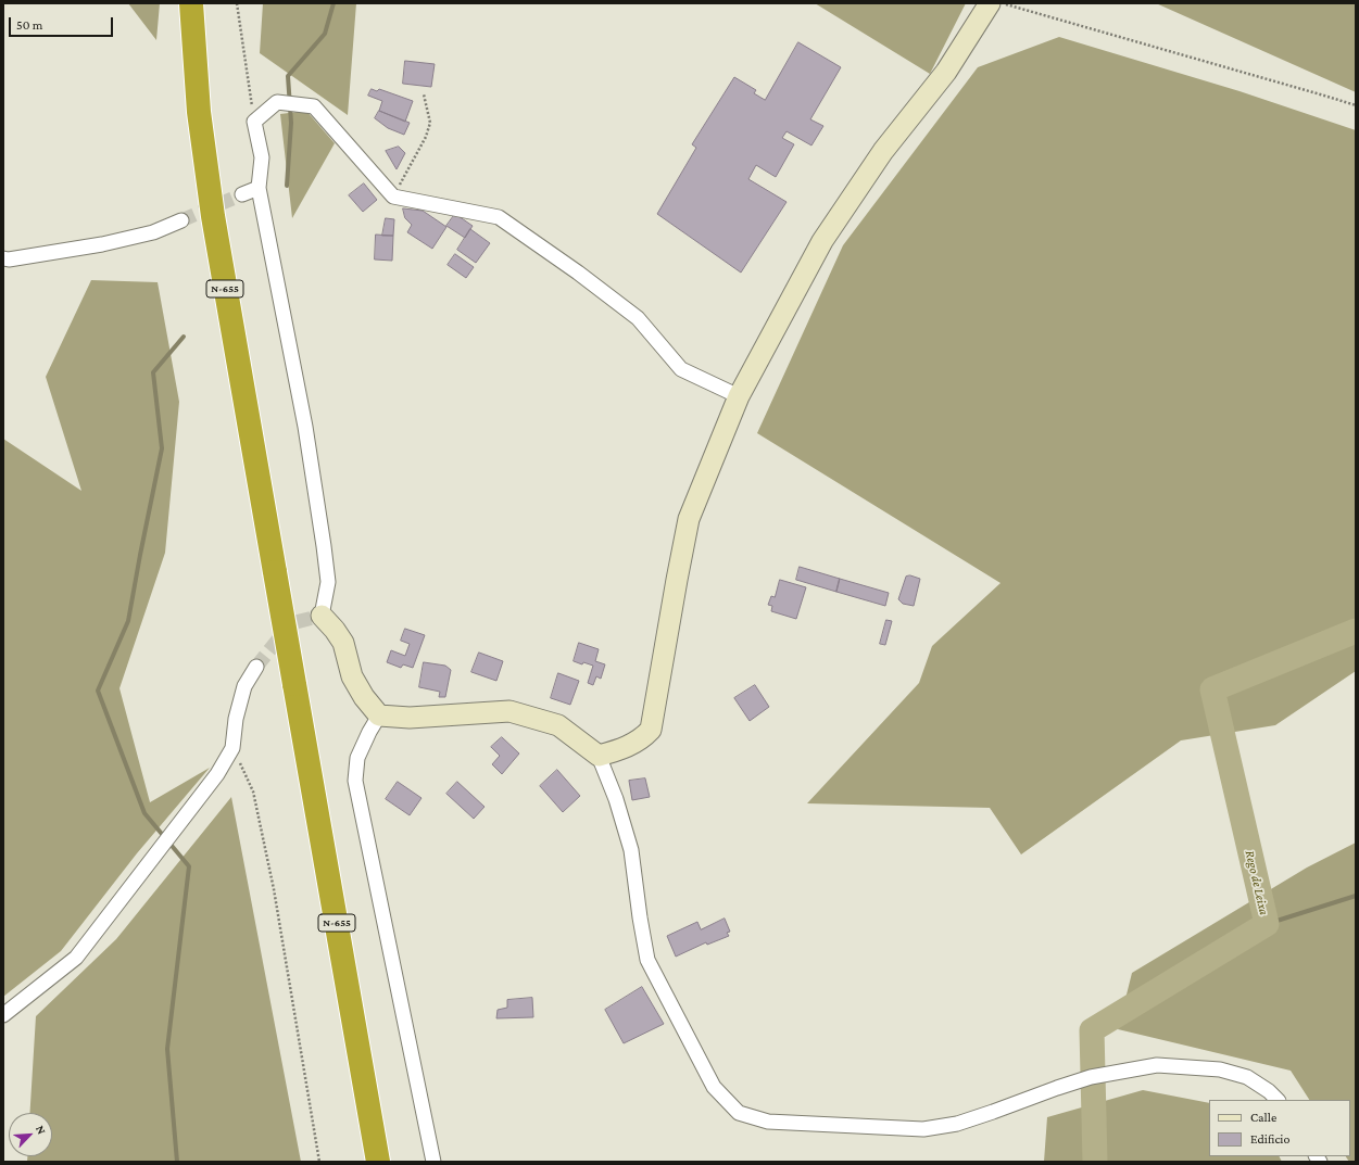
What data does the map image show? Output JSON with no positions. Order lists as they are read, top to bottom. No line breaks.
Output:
{"streets":{"highway":["N-655"]},"water":["Rego de Leixa"],"legend":["Calle","Edificio"],"scale_bar":"50 m","north":"top right"}
